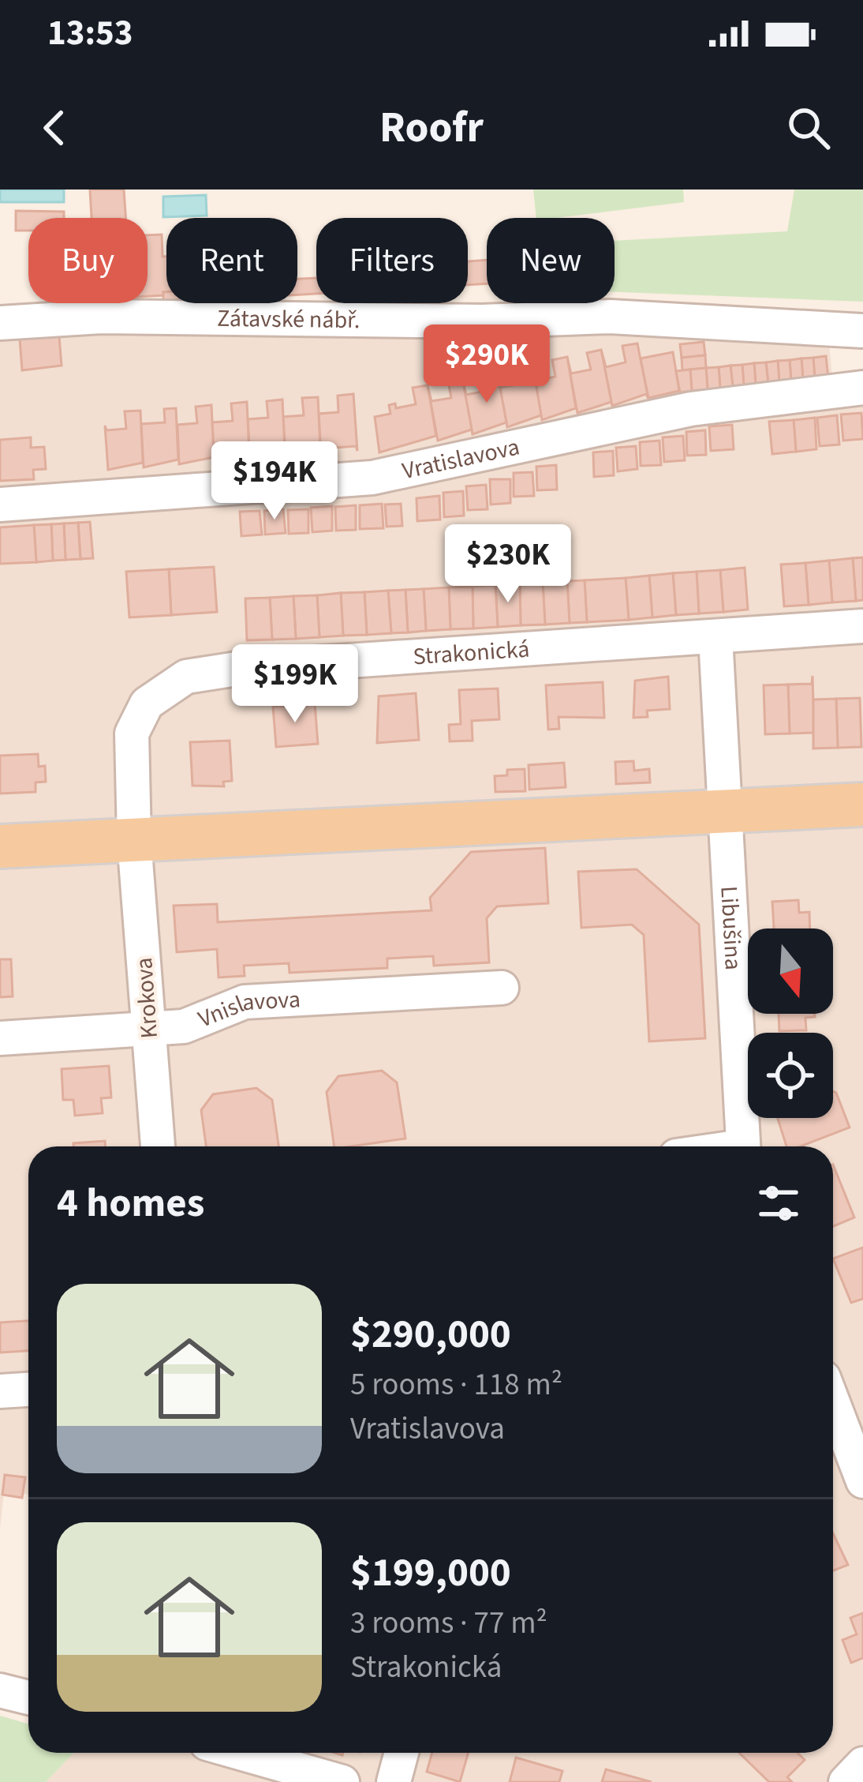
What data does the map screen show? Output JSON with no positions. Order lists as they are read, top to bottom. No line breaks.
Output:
{"streets":{"street":["Zátavské nábř.","Vratislavova","Strakonická","Libušina","Krokova","Vnislavova"]},"crossings":[["Strakonická","Krokova"],["Krokova","Vnislavova"]],"north":"bottom","page":{"status":"13:53","header":"Roofr","chip":["Buy","Rent","Filters","New"],"price":["$290K","$194K","$230K","$199K"],"heading":"4 homes","list":[{"name":"$290,000","note":"5 rooms · 118 m² · Vratislavova"},{"name":"$199,000","note":"3 rooms · 77 m² · Strakonická"}]}}
